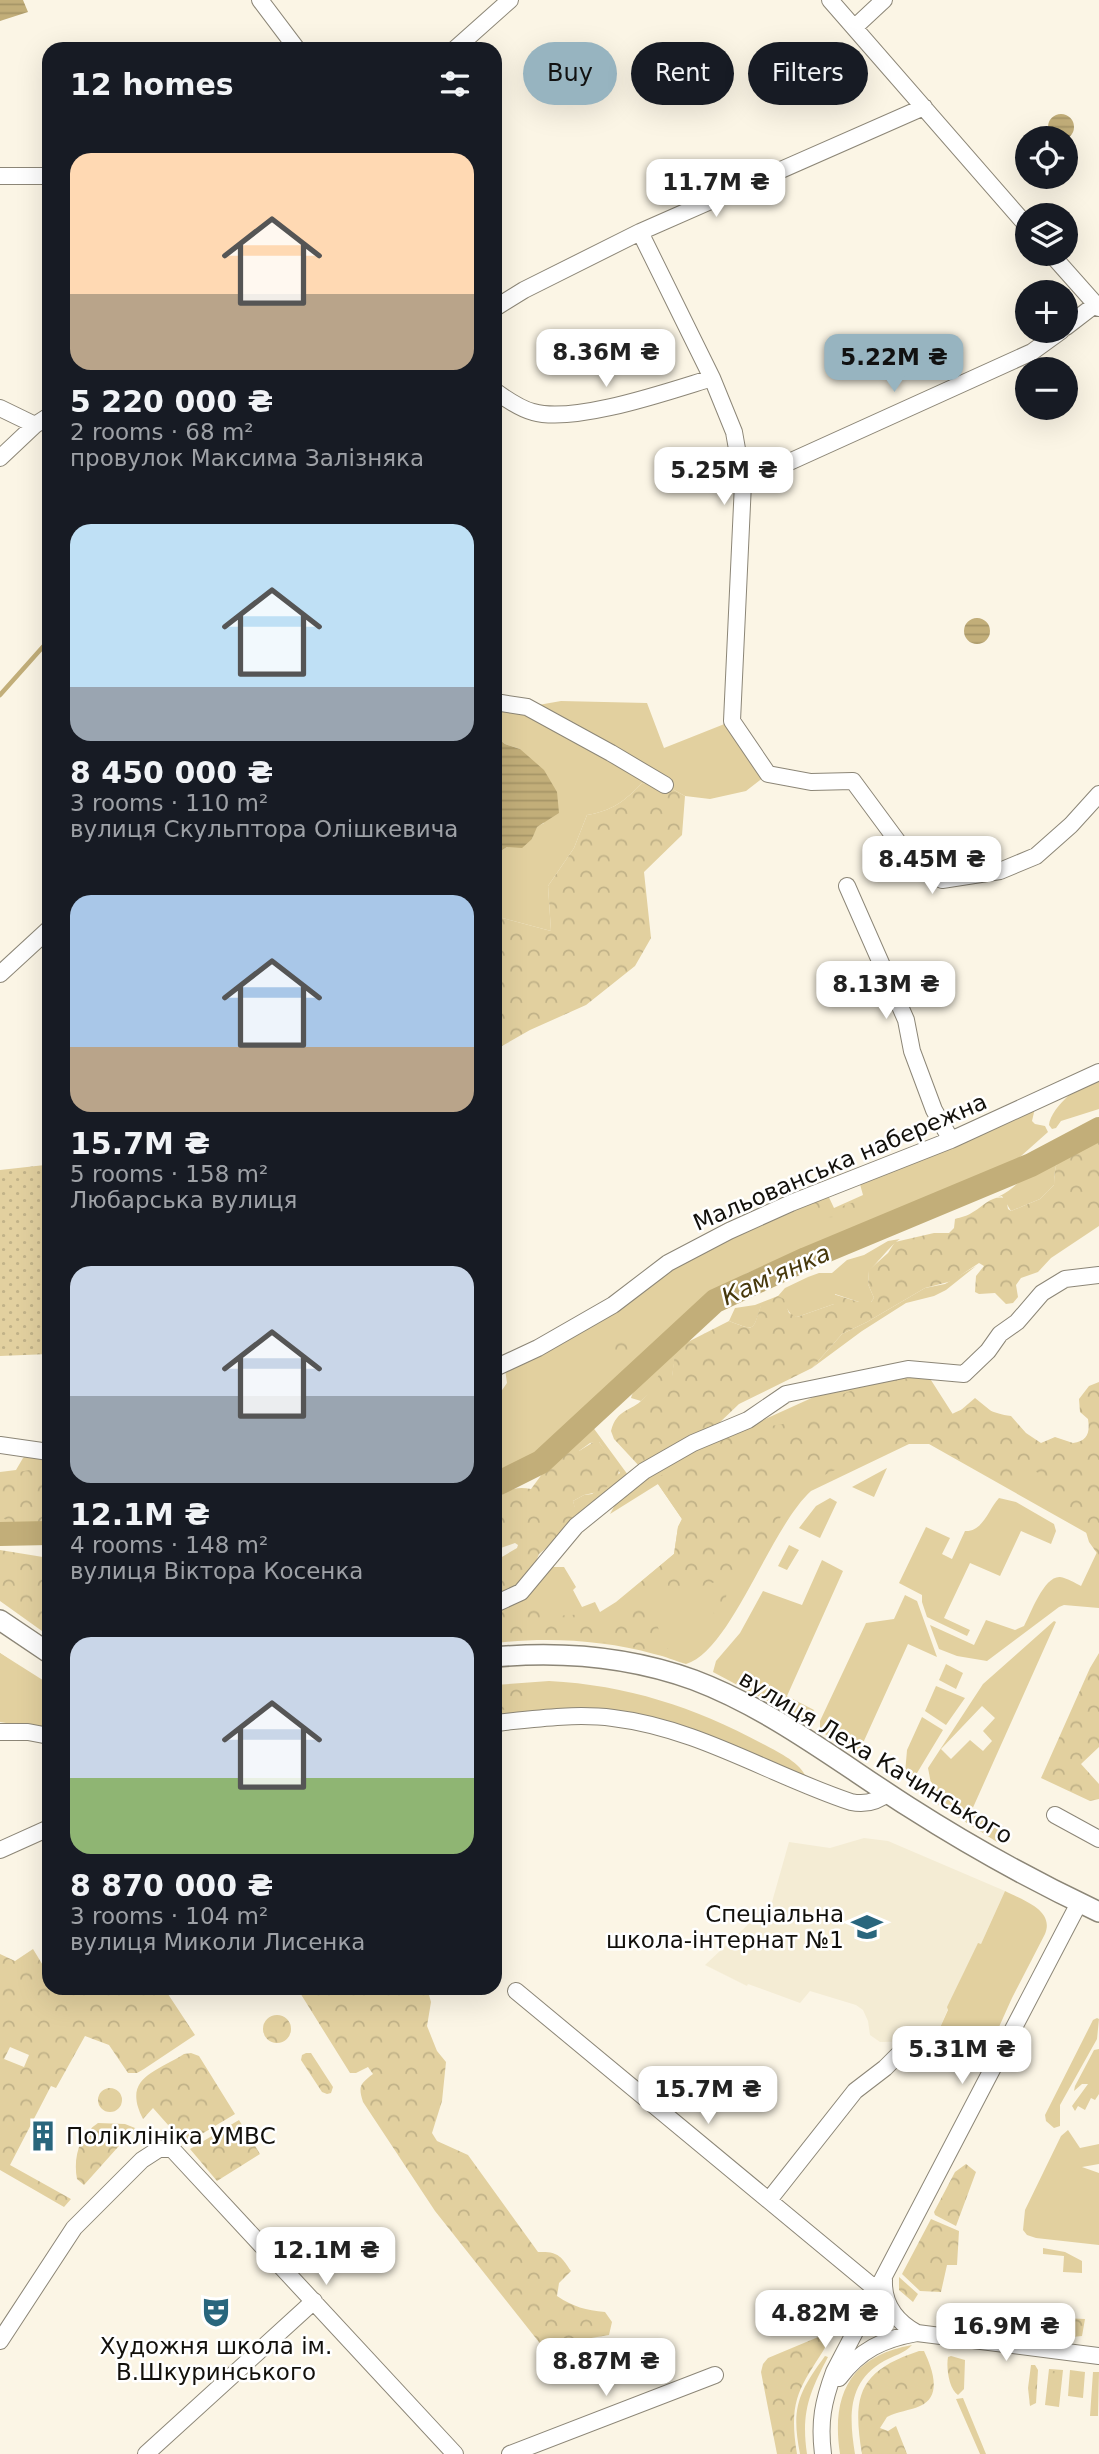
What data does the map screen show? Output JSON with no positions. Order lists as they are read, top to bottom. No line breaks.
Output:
{"streets":{"main road":["вулиця Леха Качинського"],"street":["Мальованська набережна"]},"water":["Кам'янка"],"places":{"school or university":["Спеціальна школа-інтернат №1"],"building":["Поліклініка УМВС"],"theatre":["Художня школа ім. В.Шкуринського"]},"page":{"chip":["Buy","Rent","Filters"],"heading":"12 homes","map_buttons":["+","−"],"list":[{"name":"5 220 000 ₴","note":"2 rooms · 68 m² · провулок Максима Залізняка"},{"name":"8 450 000 ₴","note":"3 rooms · 110 m² · вулиця Скульптора Олішкевича"},{"name":"15.7M ₴","note":"5 rooms · 158 m² · Любарська вулиця"},{"name":"12.1M ₴","note":"4 rooms · 148 m² · вулиця Віктора Косенка"},{"name":"8 870 000 ₴","note":"3 rooms · 104 m² · вулиця Миколи Лисенка"}],"price":["11.7M ₴","8.36M ₴","5.22M ₴","5.25M ₴","8.45M ₴","8.13M ₴","5.31M ₴","15.7M ₴","12.1M ₴","4.82M ₴","16.9M ₴","8.87M ₴"]}}
